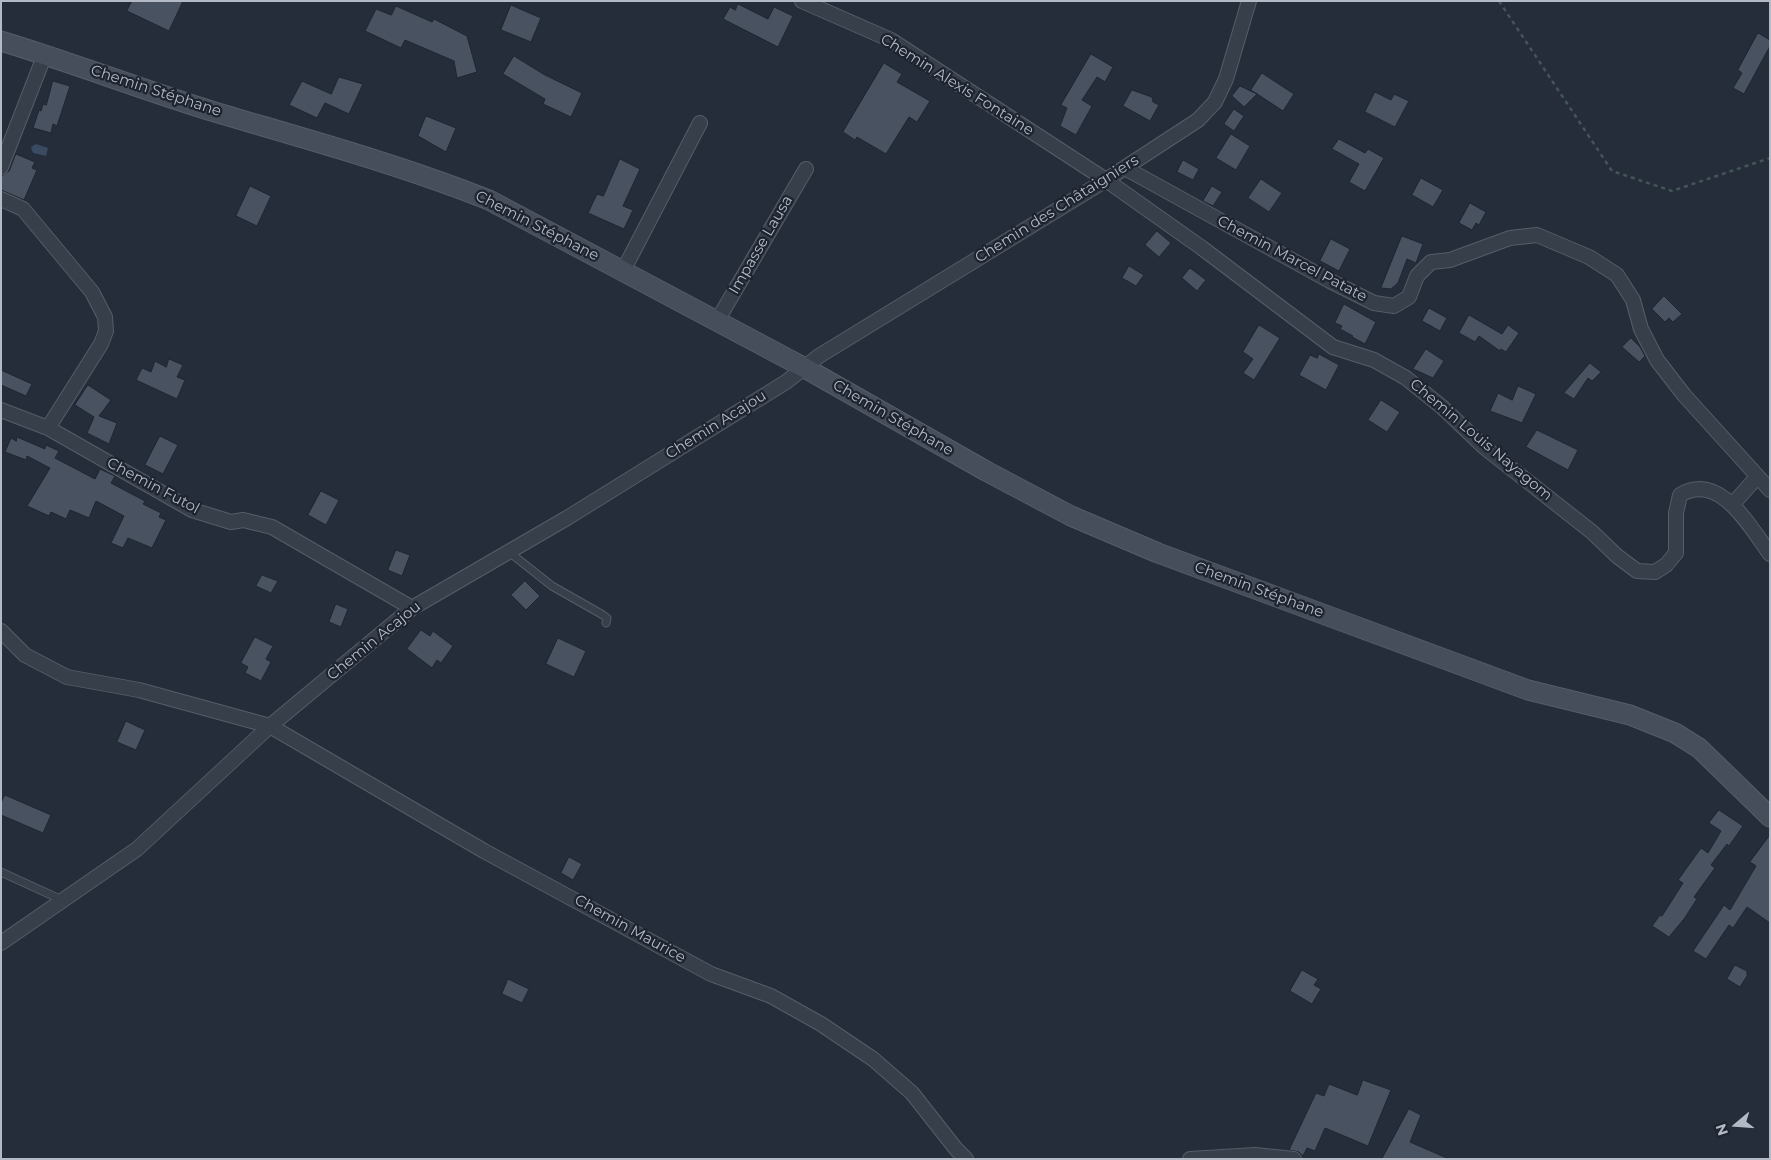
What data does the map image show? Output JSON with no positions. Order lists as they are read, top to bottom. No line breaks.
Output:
{"streets":{"main road":["Chemin Stéphane"],"street":["Chemin Alexis Fontaine","Chemin des Châtaigniers","Impasse Lausa","Chemin Marcel Patate","Chemin Acajou","Chemin Louis Nayagom","Chemin Futol","Chemin Maurice"]},"crossings":[["Chemin Alexis Fontaine","Chemin des Châtaigniers"],["Chemin Alexis Fontaine","Chemin Louis Nayagom"],["Chemin Stéphane","Chemin des Châtaigniers"],["Chemin Stéphane","Impasse Lausa"],["Chemin Stéphane","Chemin Acajou"],["Chemin des Châtaigniers","Chemin Marcel Patate"],["Chemin des Châtaigniers","Chemin Acajou"],["Chemin des Châtaigniers","Chemin Louis Nayagom"],["Chemin Acajou","Chemin Futol"],["Chemin Acajou","Chemin Maurice"]],"north":"left"}
